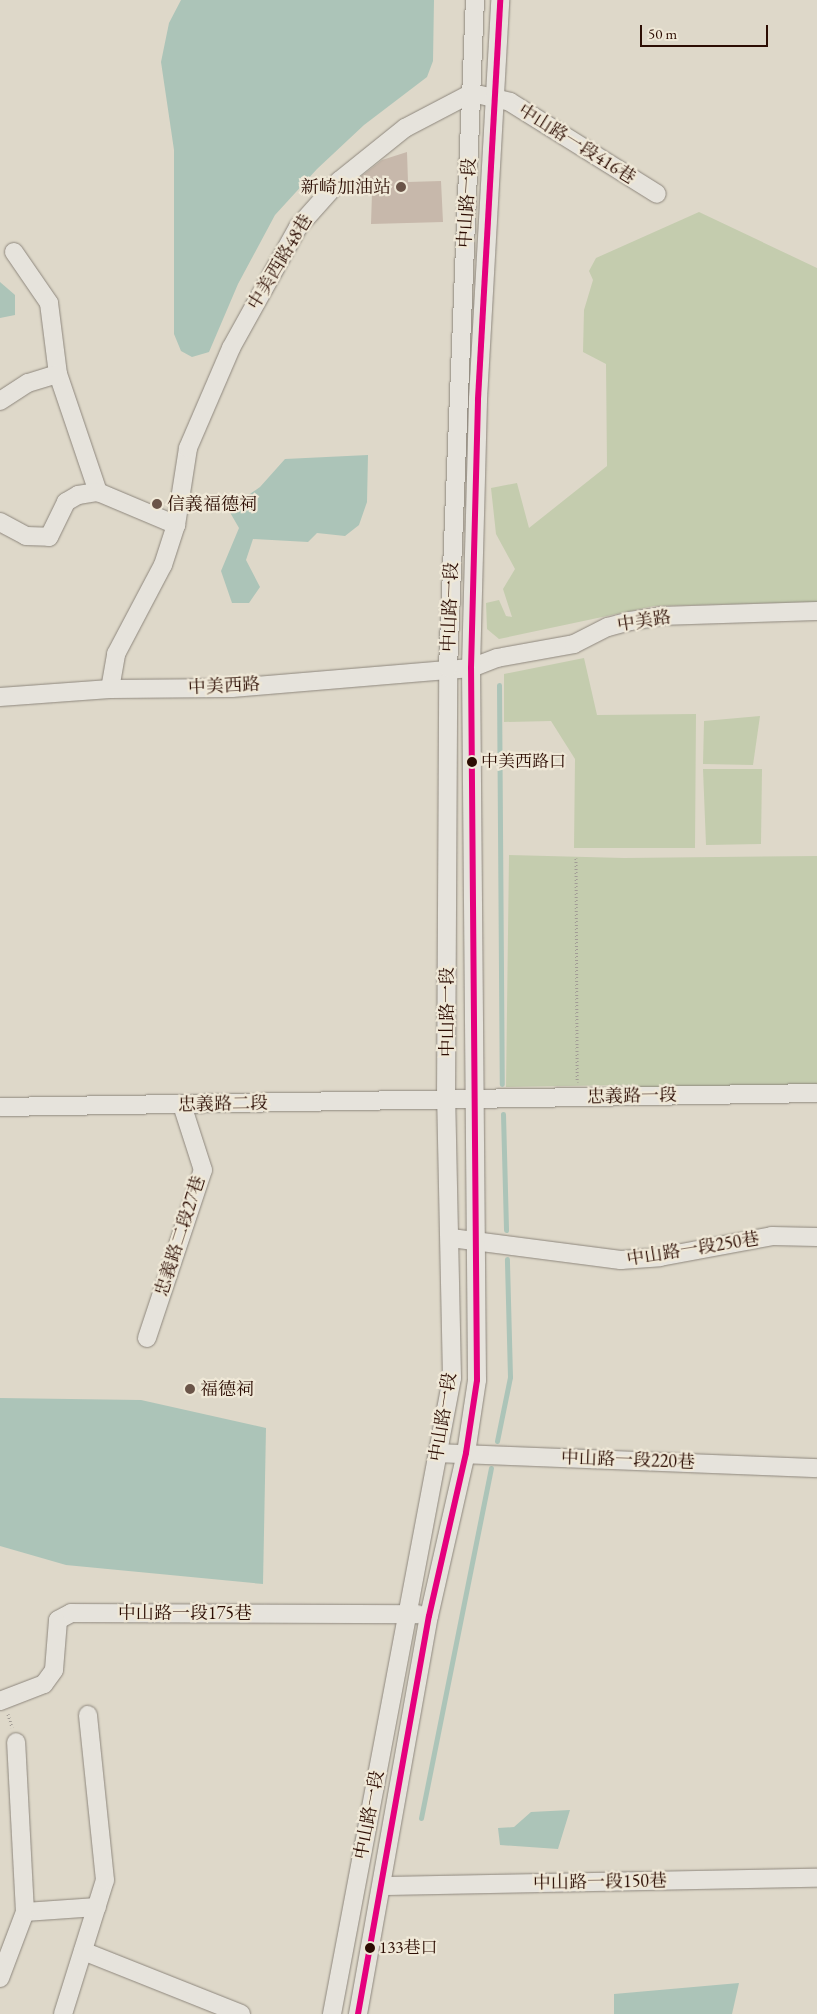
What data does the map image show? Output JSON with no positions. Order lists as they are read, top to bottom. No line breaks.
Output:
{"streets":{"street":["中山路一段416巷","中山路一段","中美西路48巷","中美路","中美西路","忠義路一段","忠義路二段","忠義路二段27巷","中山路一段250巷","中山路一段220巷","中山路一段175巷","中山路一段150巷"]},"crossings":[["中山路一段416巷","中山路一段"],["中山路一段","中美西路48巷"],["中山路一段","中美路"],["中山路一段","中美西路"],["中山路一段","忠義路一段"],["中山路一段","忠義路二段"],["中山路一段","中山路一段250巷"],["中山路一段","中山路一段220巷"],["中山路一段","中山路一段175巷"],["中山路一段","中山路一段150巷"],["中美西路48巷","中美西路"],["中美路","中美西路"],["忠義路一段","忠義路二段"],["忠義路二段","忠義路二段27巷"]],"places":["新崎加油站","信義福德祠","中美西路口","福德祠","133巷口"],"scale_bar":"50 m"}
